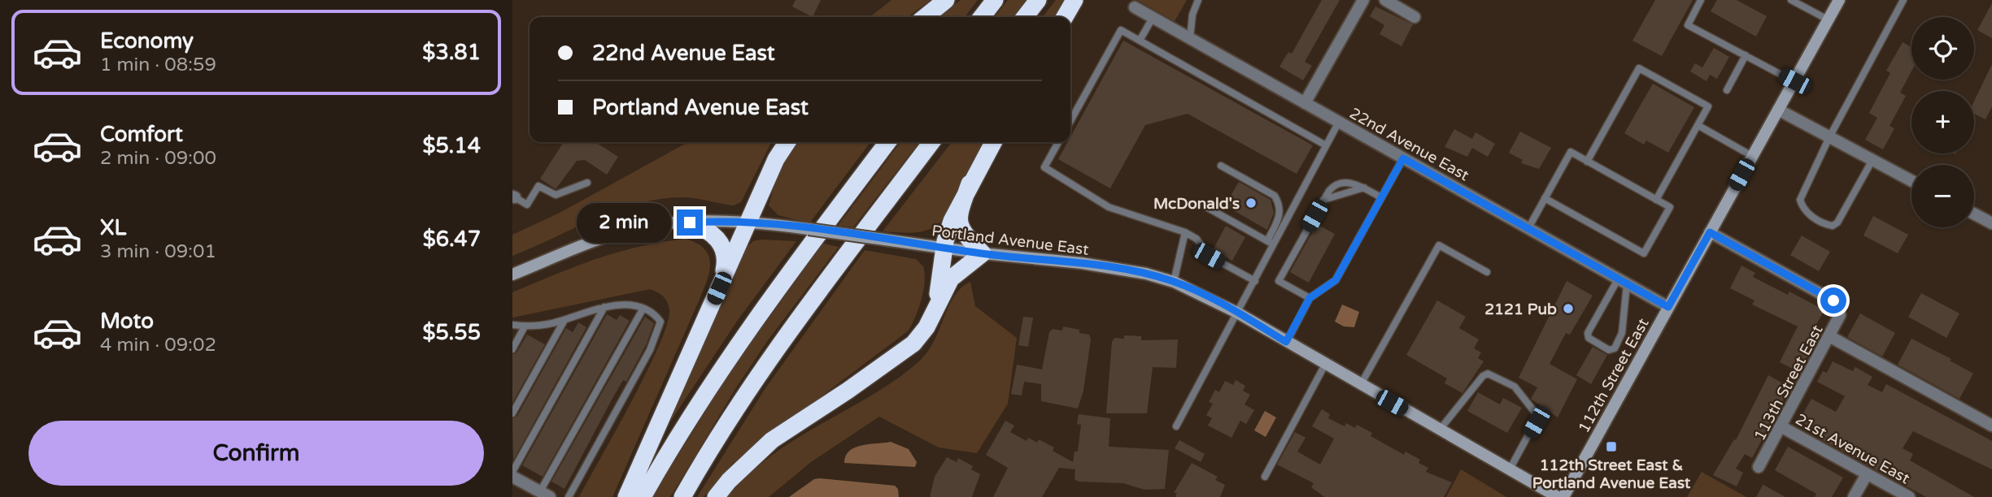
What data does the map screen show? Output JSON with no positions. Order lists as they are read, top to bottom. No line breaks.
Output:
{"streets":{"main road":["Portland Avenue East","112th Street East"],"street":["22nd Avenue East","113th Street East","21st Avenue East"]},"crossings":[["22nd Avenue East","112th Street East"],["112th Street East","113th Street East"],["113th Street East","21st Avenue East"]],"places":{"other":["McDonald's","2121 Pub"],"transit":["112th Street East & Portland Avenue East"]},"page":{"list":[{"name":"Economy","note":"1 min · 08:59","value":"$3.81"},{"name":"Comfort","note":"2 min · 09:00","value":"$5.14"},{"name":"XL","note":"3 min · 09:01","value":"$6.47"},{"name":"Moto","note":"4 min · 09:02","value":"$5.55"}],"map_buttons":["+","−"],"banner":["22nd Avenue East","Portland Avenue East"],"bubble":"2 min","buttons":"Confirm"}}
